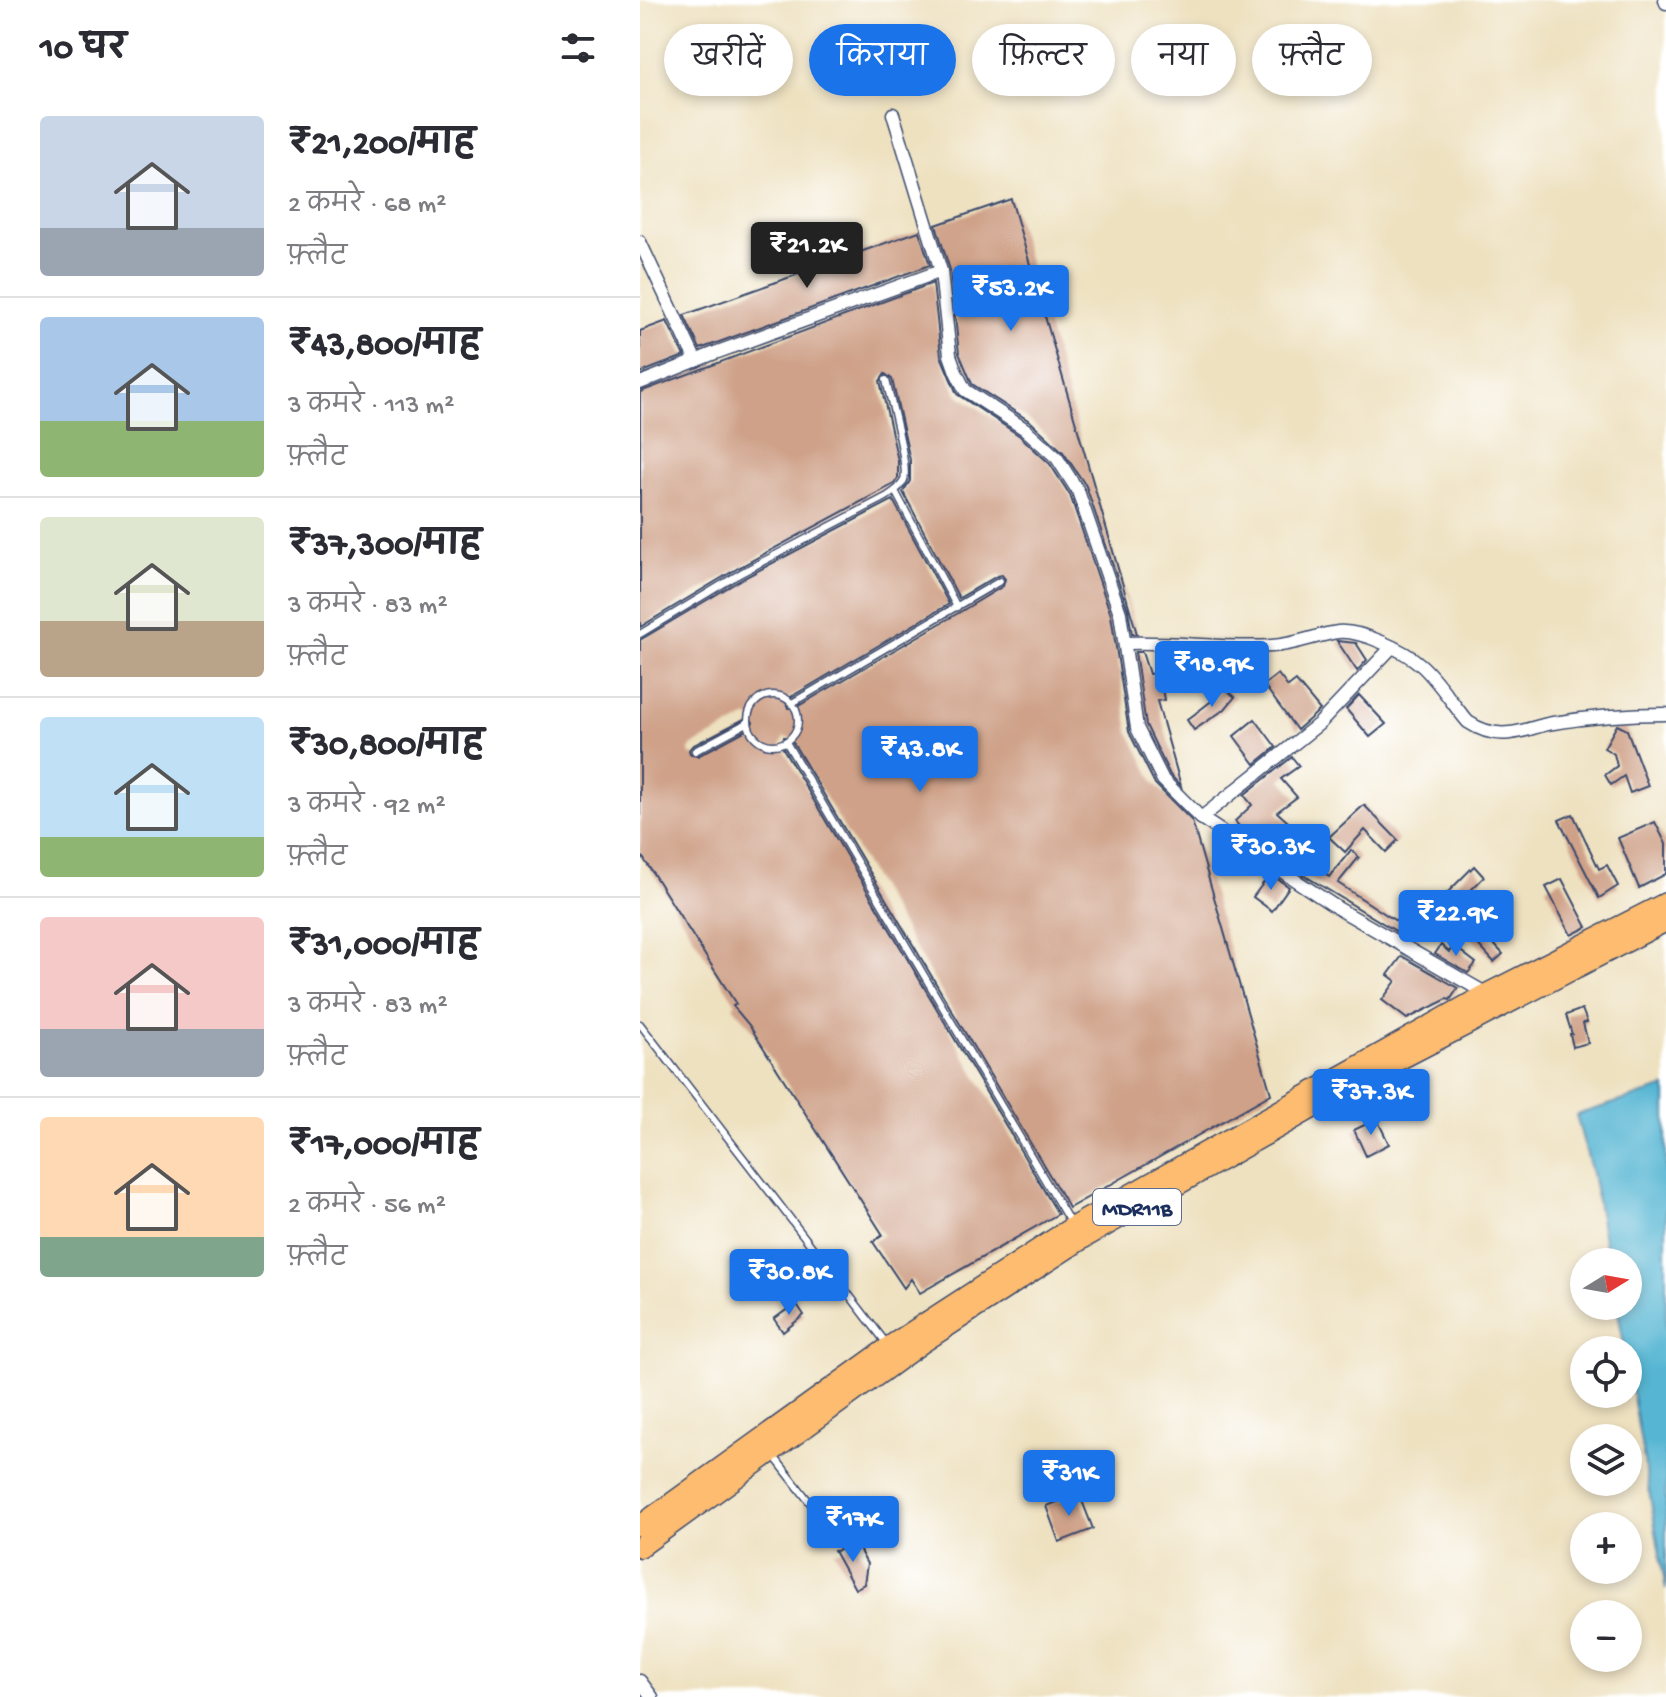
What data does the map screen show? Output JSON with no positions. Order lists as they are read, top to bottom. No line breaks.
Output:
{"streets":{"main road":["MDR11B"]},"north":"right","page":{"heading":"10 घर","chip":["खरीदें","किराया","फ़िल्टर","नया","फ़्लैट"],"list":[{"name":"₹21,200/माह","note":"2 कमरे · 68 m² · फ़्लैट"},{"name":"₹43,800/माह","note":"3 कमरे · 113 m² · फ़्लैट"},{"name":"₹37,300/माह","note":"3 कमरे · 83 m² · फ़्लैट"},{"name":"₹30,800/माह","note":"3 कमरे · 92 m² · फ़्लैट"},{"name":"₹31,000/माह","note":"3 कमरे · 83 m² · फ़्लैट"},{"name":"₹17,000/माह","note":"2 कमरे · 56 m² · फ़्लैट"}],"price":["₹21.2K","₹53.2K","₹18.9K","₹43.8K","₹30.3K","₹22.9K","₹37.3K","₹30.8K","₹31K","₹17K"],"map_buttons":["+","−"]}}
